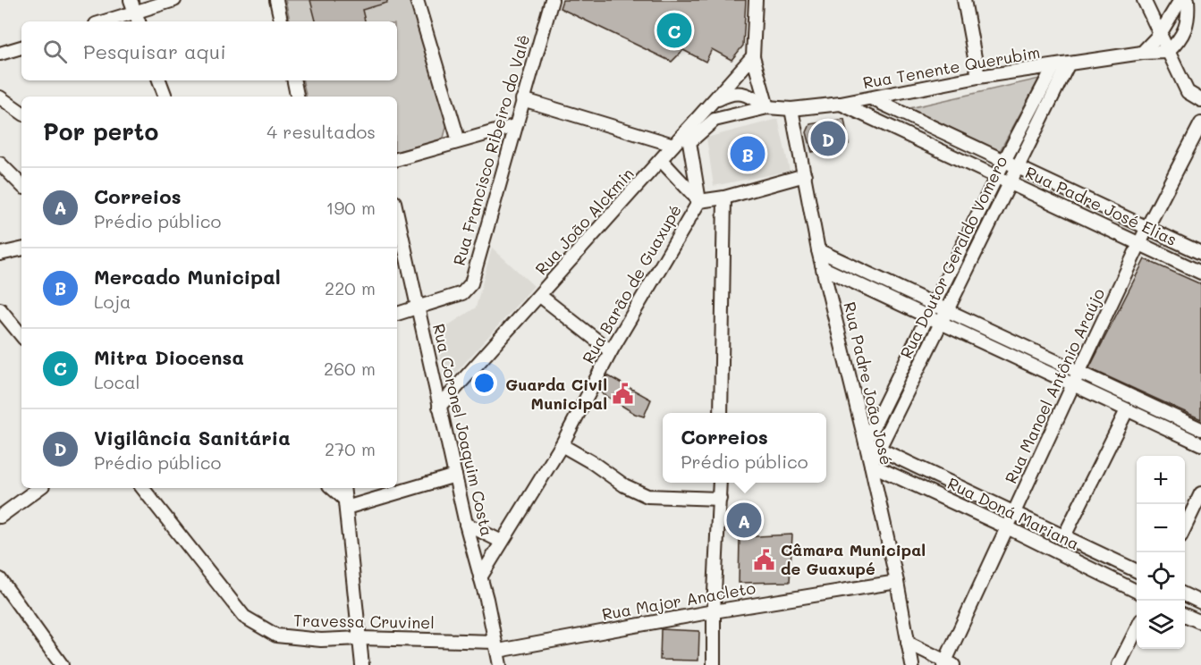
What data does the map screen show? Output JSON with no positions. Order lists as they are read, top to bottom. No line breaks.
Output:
{"streets":{"street":["Rua Tenente Querubim","Rua Francisco Ribeiro do Valê","Rua Padre José Elias","Rua João Alckmin","Rua Doutor Geraldo Vomero","Rua Barão de Guaxupé","Rua Padre João José","Rua Manoel Antônio Araújo","Rua Coronel Joaquim Costa","Rua Doná Mariana","Rua Major Anacleto","Travessa Cruvinel"]},"crossings":[["Rua Tenente Querubim","Rua Padre José Elias"],["Rua Tenente Querubim","Rua Doutor Geraldo Vomero"],["Rua Tenente Querubim","Rua Padre João José"],["Rua Francisco Ribeiro do Valê","Rua Coronel Joaquim Costa"],["Rua Padre José Elias","Rua Doutor Geraldo Vomero"],["Rua Padre José Elias","Rua Manoel Antônio Araújo"],["Rua João Alckmin","Rua Coronel Joaquim Costa"],["Rua Doutor Geraldo Vomero","Rua Padre João José"],["Rua Doutor Geraldo Vomero","Rua Doná Mariana"],["Rua Barão de Guaxupé","Rua Coronel Joaquim Costa"],["Rua Padre João José","Rua Doná Mariana"],["Rua Padre João José","Rua Major Anacleto"],["Rua Manoel Antônio Araújo","Rua Doná Mariana"],["Rua Coronel Joaquim Costa","Rua Major Anacleto"],["Rua Coronel Joaquim Costa","Travessa Cruvinel"],["Rua Major Anacleto","Travessa Cruvinel"]],"places":{"public building":["Guarda Civil Municipal","Câmara Municipal de Guaxupé"]},"page":{"pins":["C","D","B","A"],"search":"Pesquisar aqui","heading":["Por perto","4 resultados"],"list":[{"mark":"A","name":"Correios","note":"Prédio público","value":"190 m"},{"mark":"B","name":"Mercado Municipal","note":"Loja","value":"220 m"},{"mark":"C","name":"Mitra Diocensa","note":"Local","value":"260 m"},{"mark":"D","name":"Vigilância Sanitária","note":"Prédio público","value":"270 m"}],"popup":["Correios","Prédio público"],"map_buttons":["+","−"]}}
